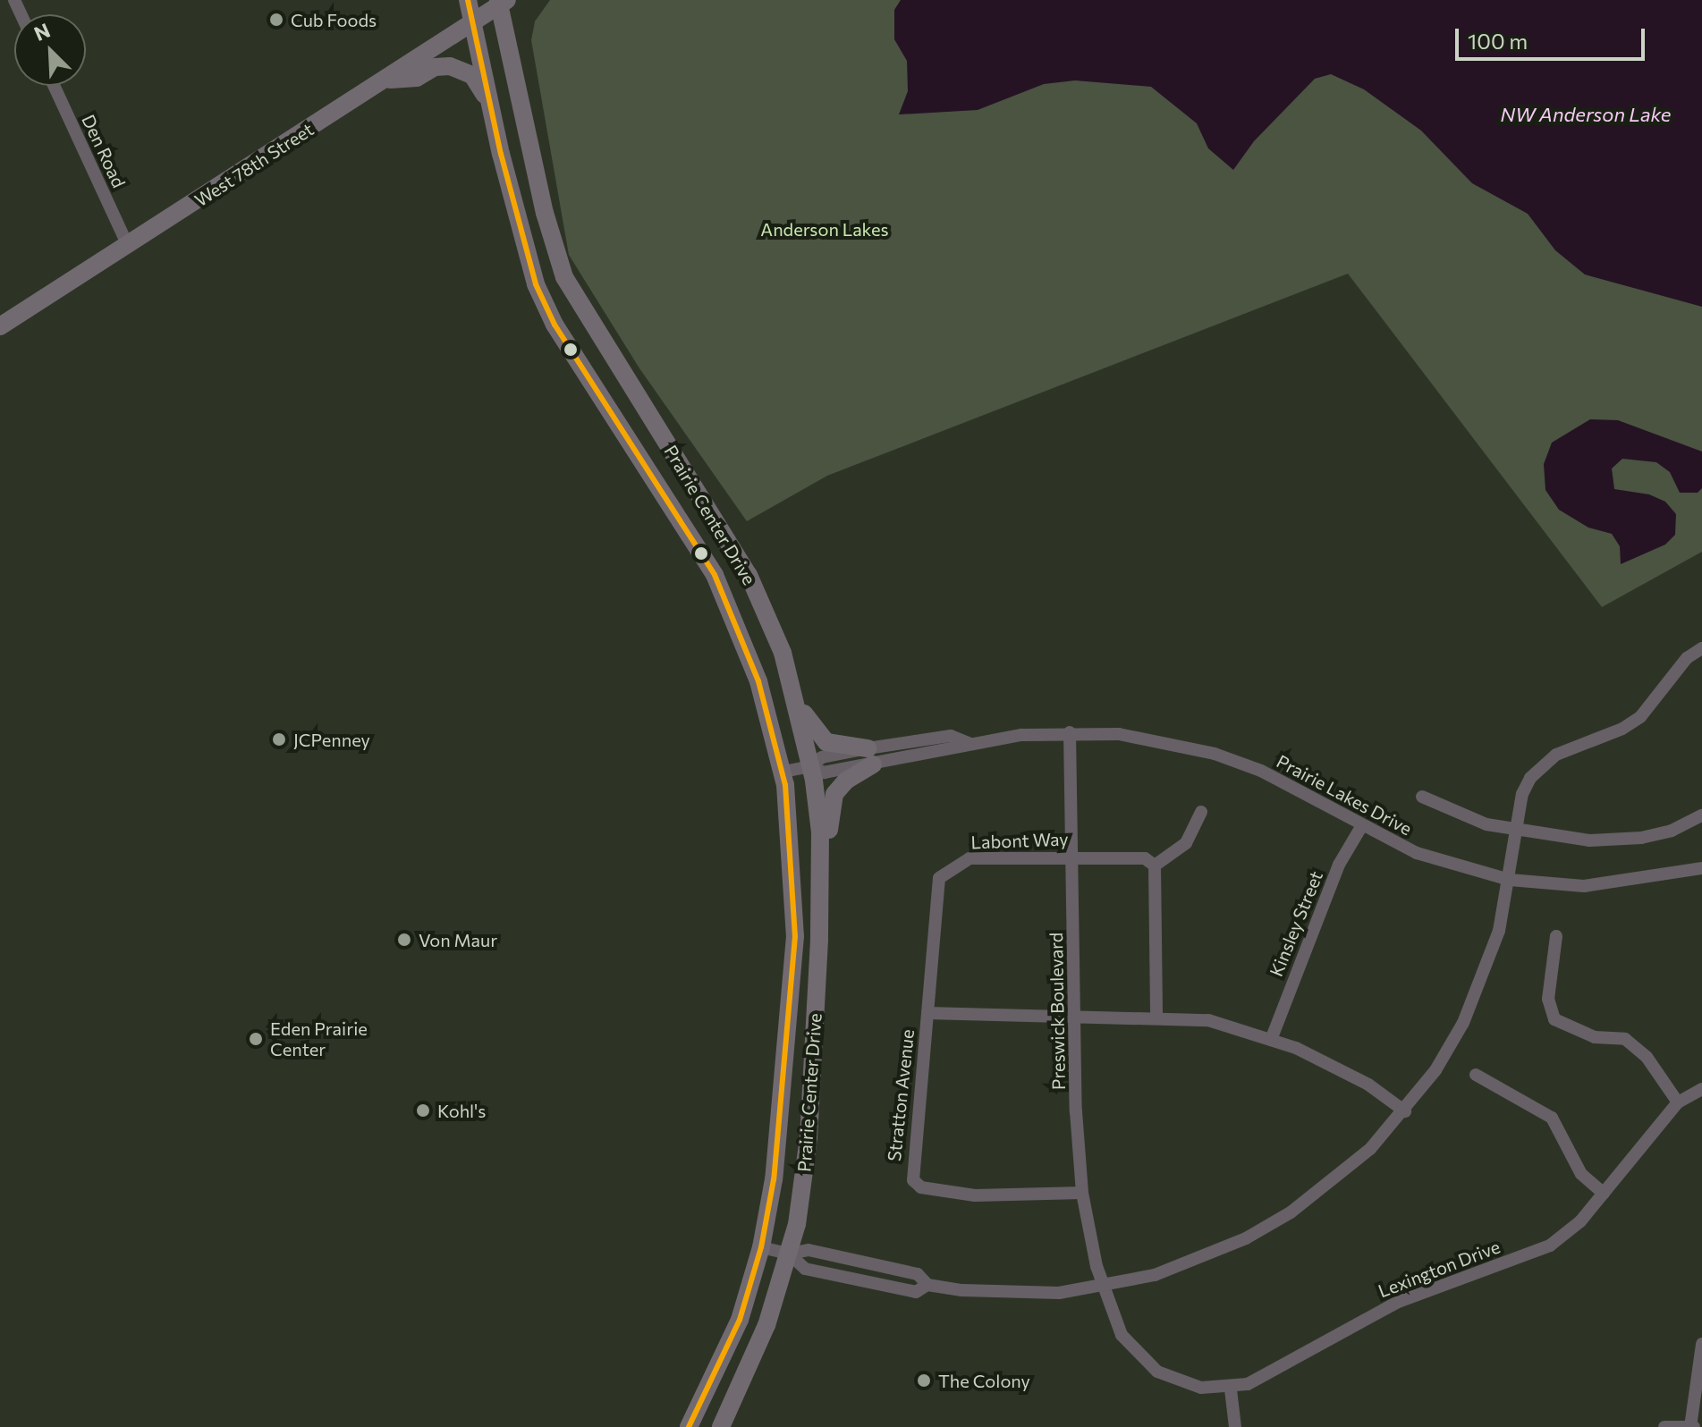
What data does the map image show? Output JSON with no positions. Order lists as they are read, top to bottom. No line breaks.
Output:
{"streets":{"main road":["West 78th Street","Prairie Center Drive"],"street":["Den Road","Prairie Lakes Drive","Labont Way","Kinsley Street","Preswick Boulevard","Stratton Avenue","Lexington Drive"]},"crossings":[["Den Road","West 78th Street"],["West 78th Street","Prairie Center Drive"],["Prairie Center Drive","Prairie Lakes Drive"],["Prairie Lakes Drive","Kinsley Street"],["Prairie Lakes Drive","Preswick Boulevard"],["Labont Way","Preswick Boulevard"],["Labont Way","Stratton Avenue"],["Preswick Boulevard","Stratton Avenue"],["Preswick Boulevard","Lexington Drive"]],"water":["NW Anderson Lake"],"parks":["Anderson Lakes"],"places":["Cub Foods","JCPenney","Von Maur","Eden Prairie Center","Kohl's","The Colony"],"scale_bar":"100 m","north":"top left"}
